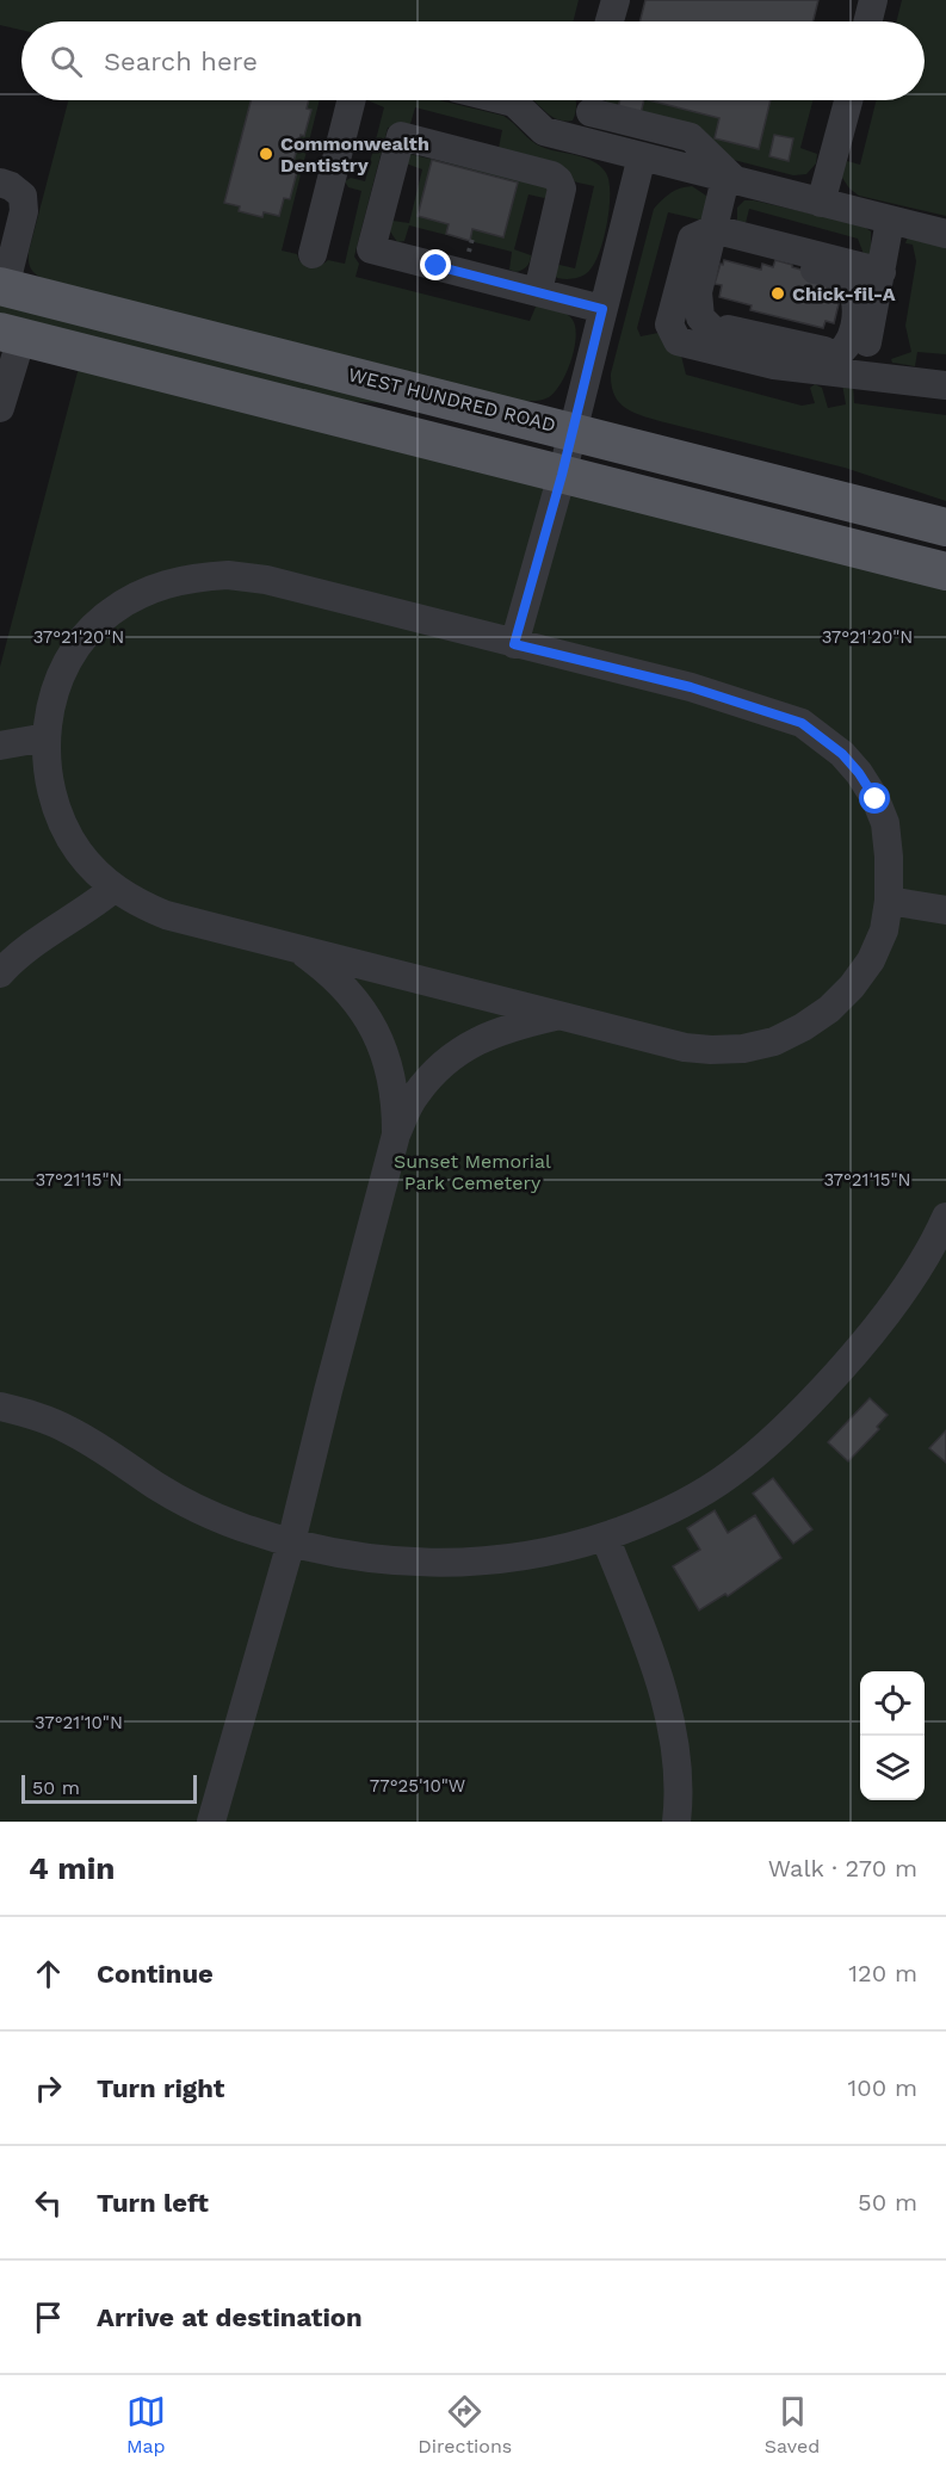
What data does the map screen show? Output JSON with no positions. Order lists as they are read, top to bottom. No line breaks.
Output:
{"streets":{"main road":["WEST HUNDRED ROAD"]},"parks":["Sunset Memorial Park Cemetery"],"places":["Commonwealth Dentistry","Chick-fil-A"],"scale_bar":"50 m","page":{"search":"Search here","scale":"50 m","heading":["4 min","Walk · 270 m"],"list":[["Continue","120 m"],["Turn right","100 m"],["Turn left","50 m"],"Arrive at destination"],"nav":["Map","Directions","Saved"]},"coordinates":["37°21'20\"N","37°21'15\"N","37°21'10\"N","77°25'10\"W"]}
